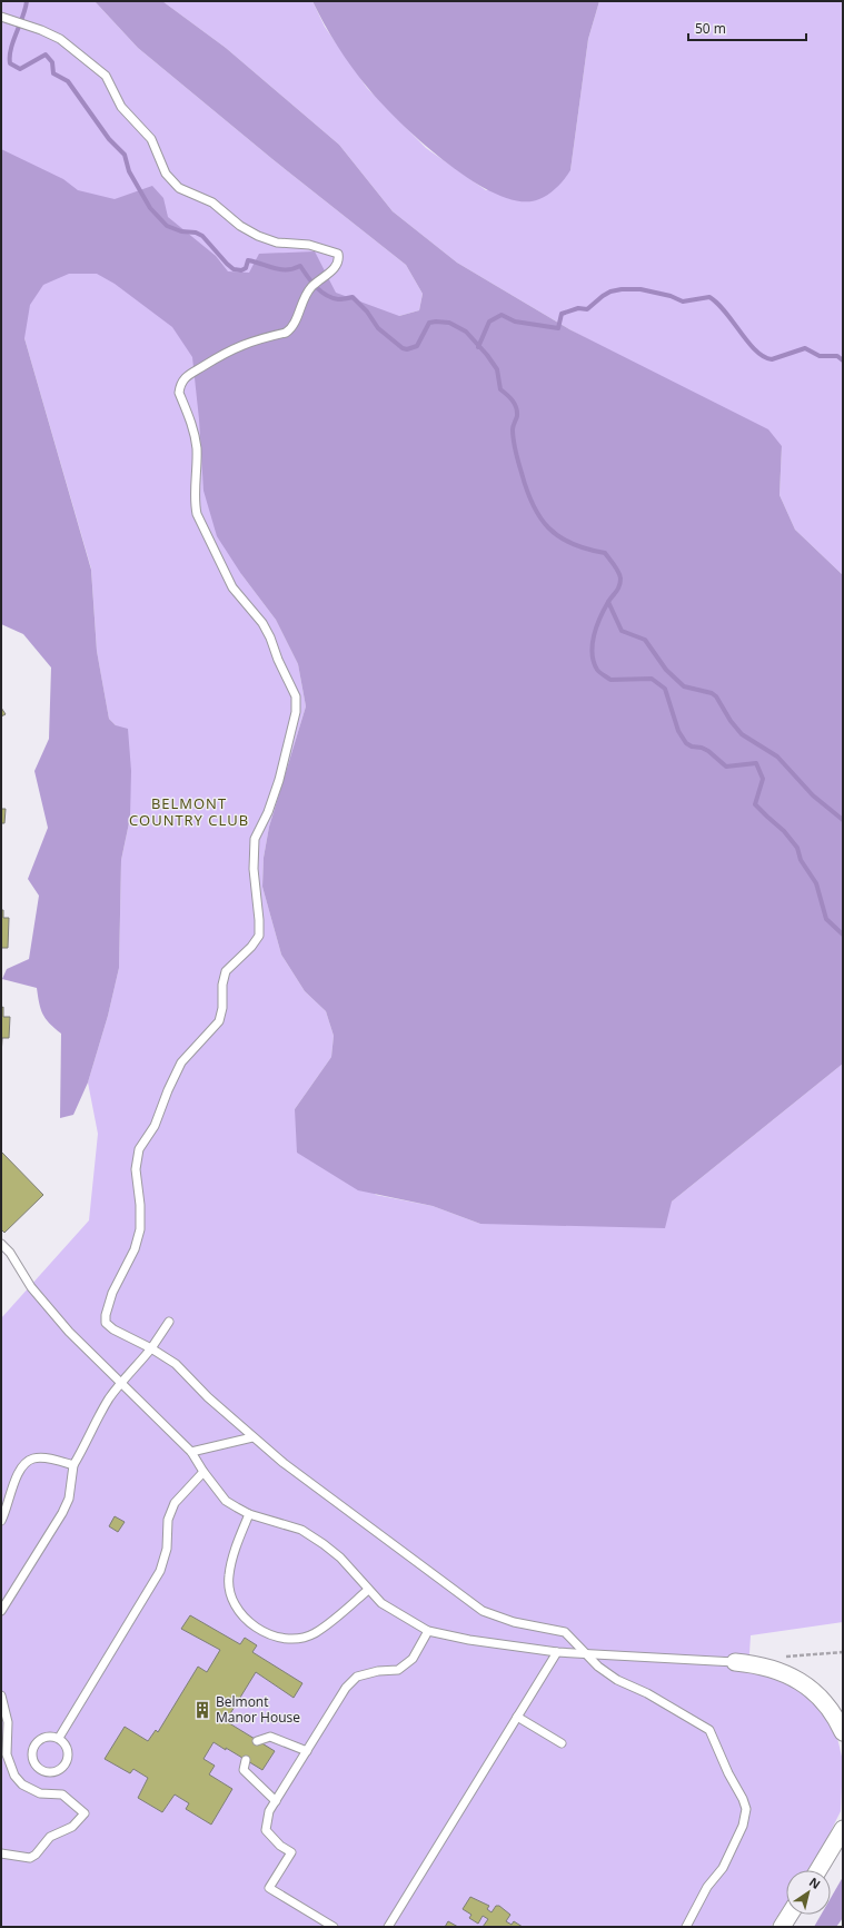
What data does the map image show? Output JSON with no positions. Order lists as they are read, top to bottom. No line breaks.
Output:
{"districts":["BELMONT COUNTRY CLUB"],"places":{"building":["Belmont Manor House"]},"scale_bar":"50 m","north":"top right"}
